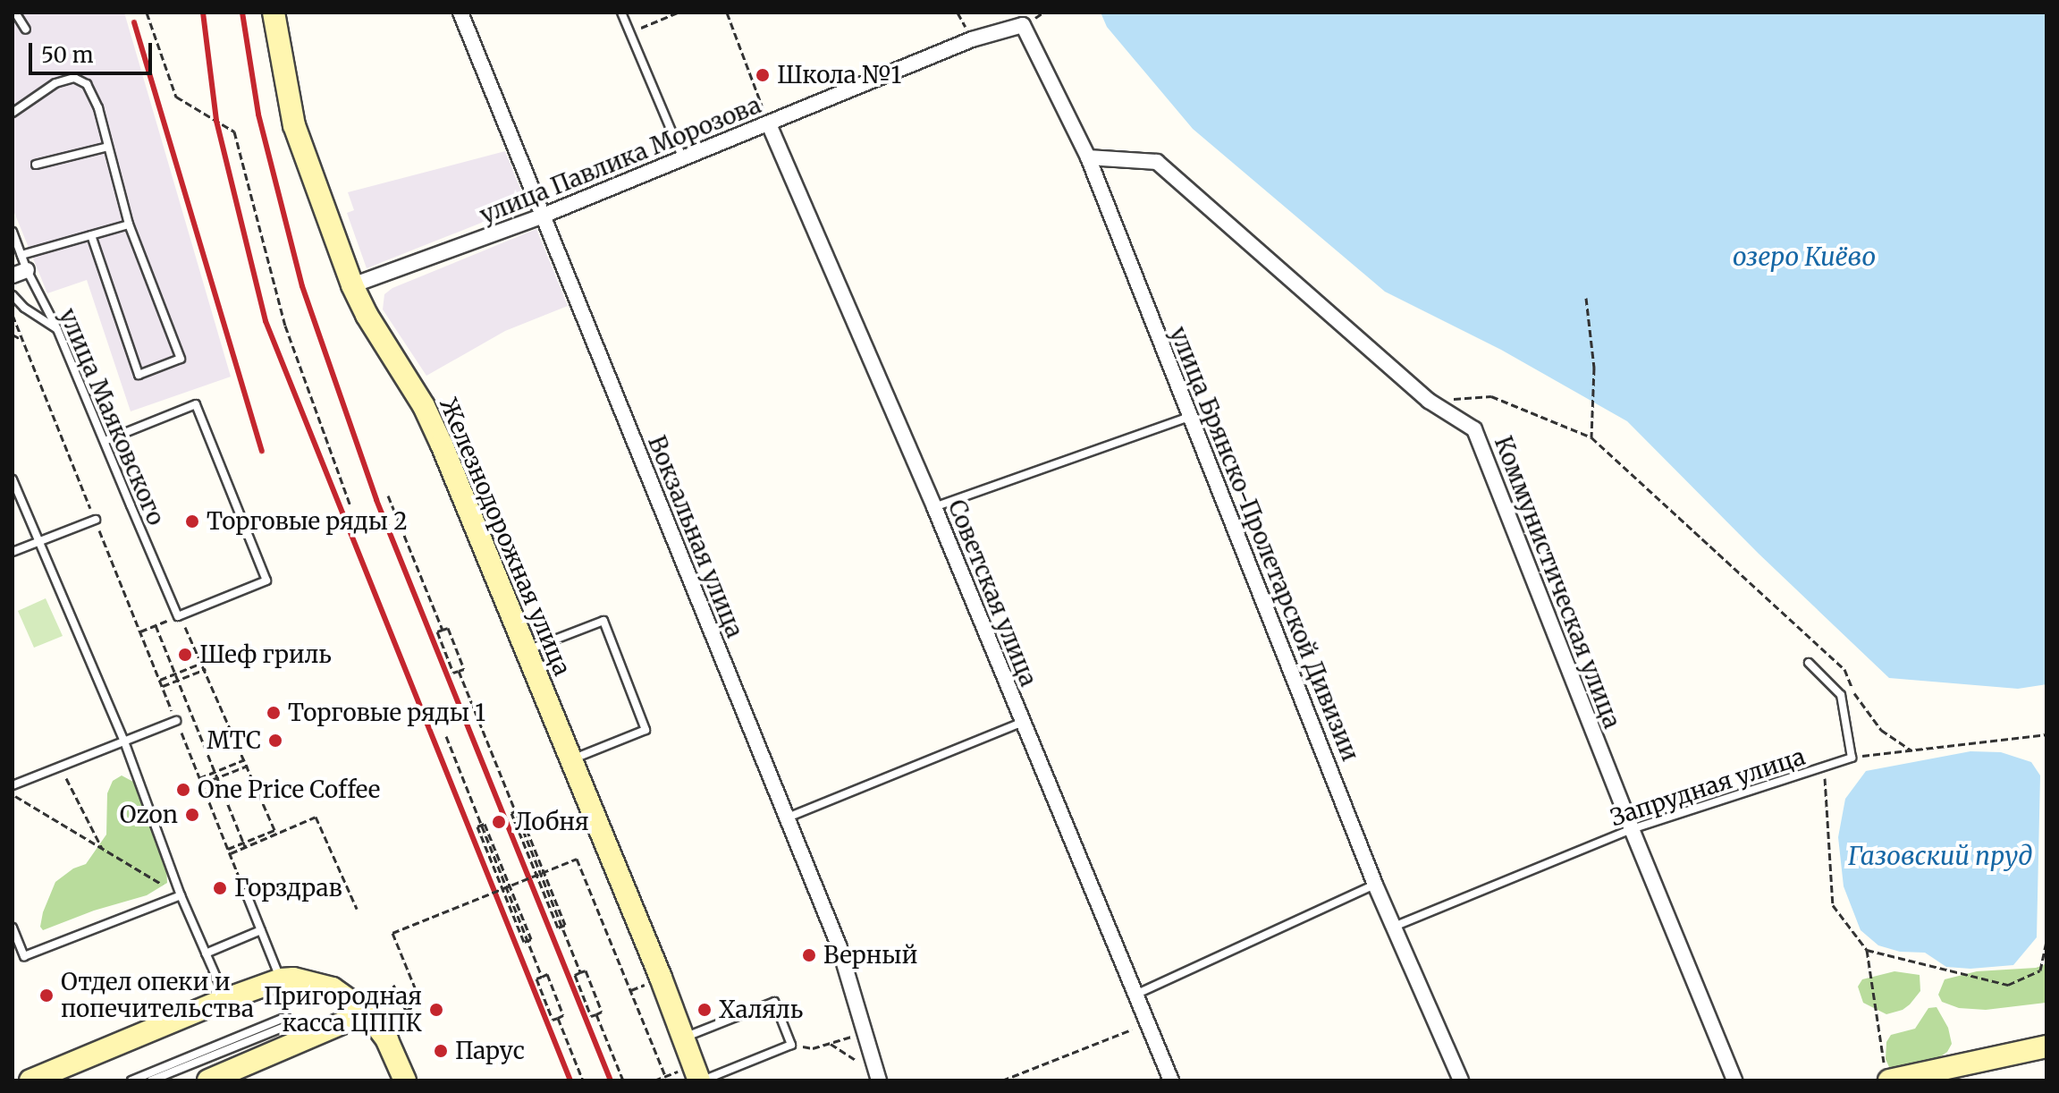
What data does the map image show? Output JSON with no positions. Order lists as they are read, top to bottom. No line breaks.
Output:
{"streets":{"street":["улица Павлика Морозова","Железнодорожная улица","Вокзальная улица","улица Брянско-Пролетарской Дивизии","Коммунистическая улица","Советская улица"],"lane":["улица Маяковского","Запрудная улица"]},"crossings":[["улица Павлика Морозова","Железнодорожная улица"],["улица Павлика Морозова","Вокзальная улица"],["улица Павлика Морозова","улица Брянско-Пролетарской Дивизии"],["улица Павлика Морозова","Советская улица"],["улица Брянско-Пролетарской Дивизии","Коммунистическая улица"],["улица Брянско-Пролетарской Дивизии","Запрудная улица"],["Коммунистическая улица","Запрудная улица"]],"water":["озеро Киёво","Газовский пруд"],"places":["Школа №1","Торговые ряды 2","Шеф гриль","Торговые ряды 1","МТС","One Price Coffee","Ozon","Лобня","Горздрав","Верный","Отдел опеки и попечительства","Пригородная касса ЦППК","Халяль","Парус"],"scale_bar":"50 m"}
